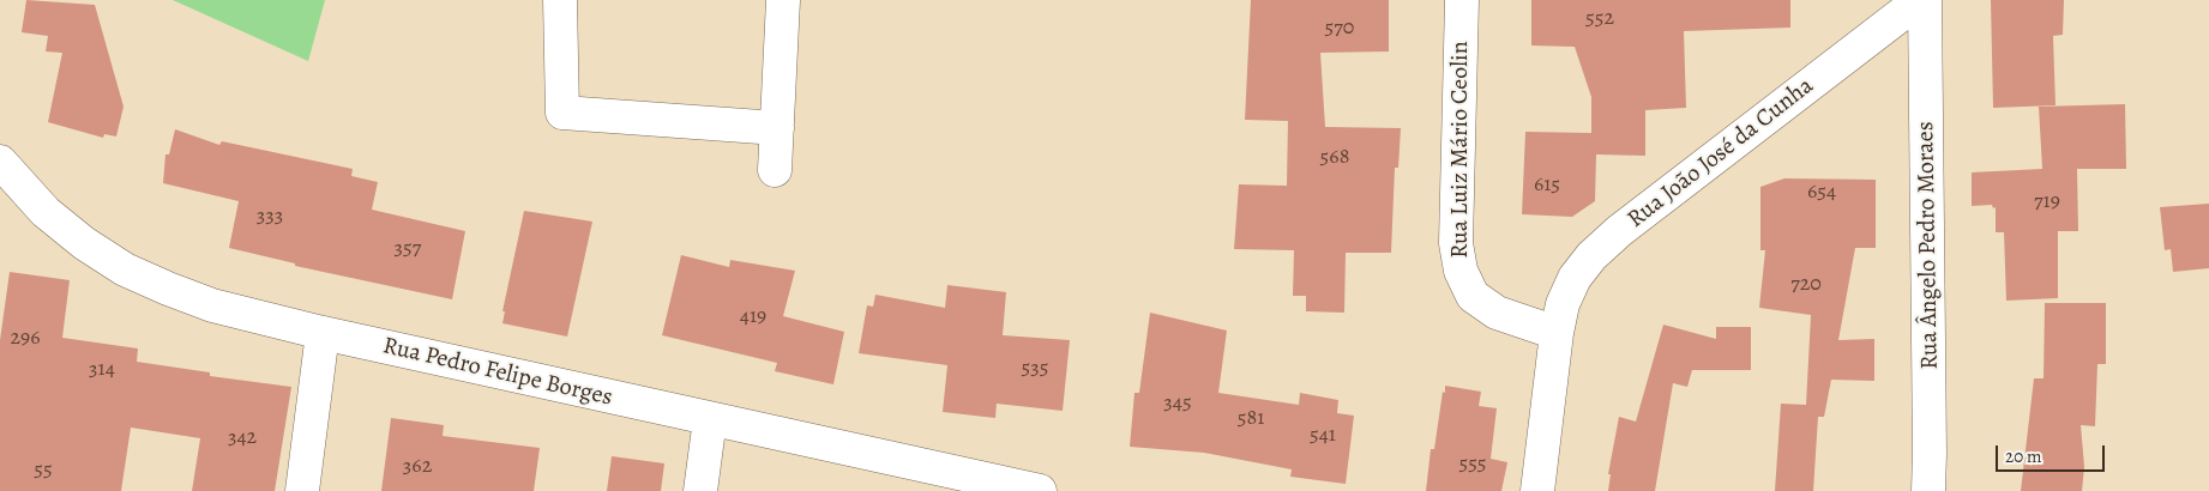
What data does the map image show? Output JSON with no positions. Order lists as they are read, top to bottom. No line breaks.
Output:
{"streets":{"street":["Rua Luiz Mário Ceolin","Rua João José da Cunha","Rua Ângelo Pedro Moraes","Rua Pedro Felipe Borges"]},"crossings":[["Rua Luiz Mário Ceolin","Rua João José da Cunha"]],"house_numbers":["552","570","568","615","654","719","333","357","720","419","296","535","314","345","581","541","342","555","362","55"],"scale_bar":"20 m"}
